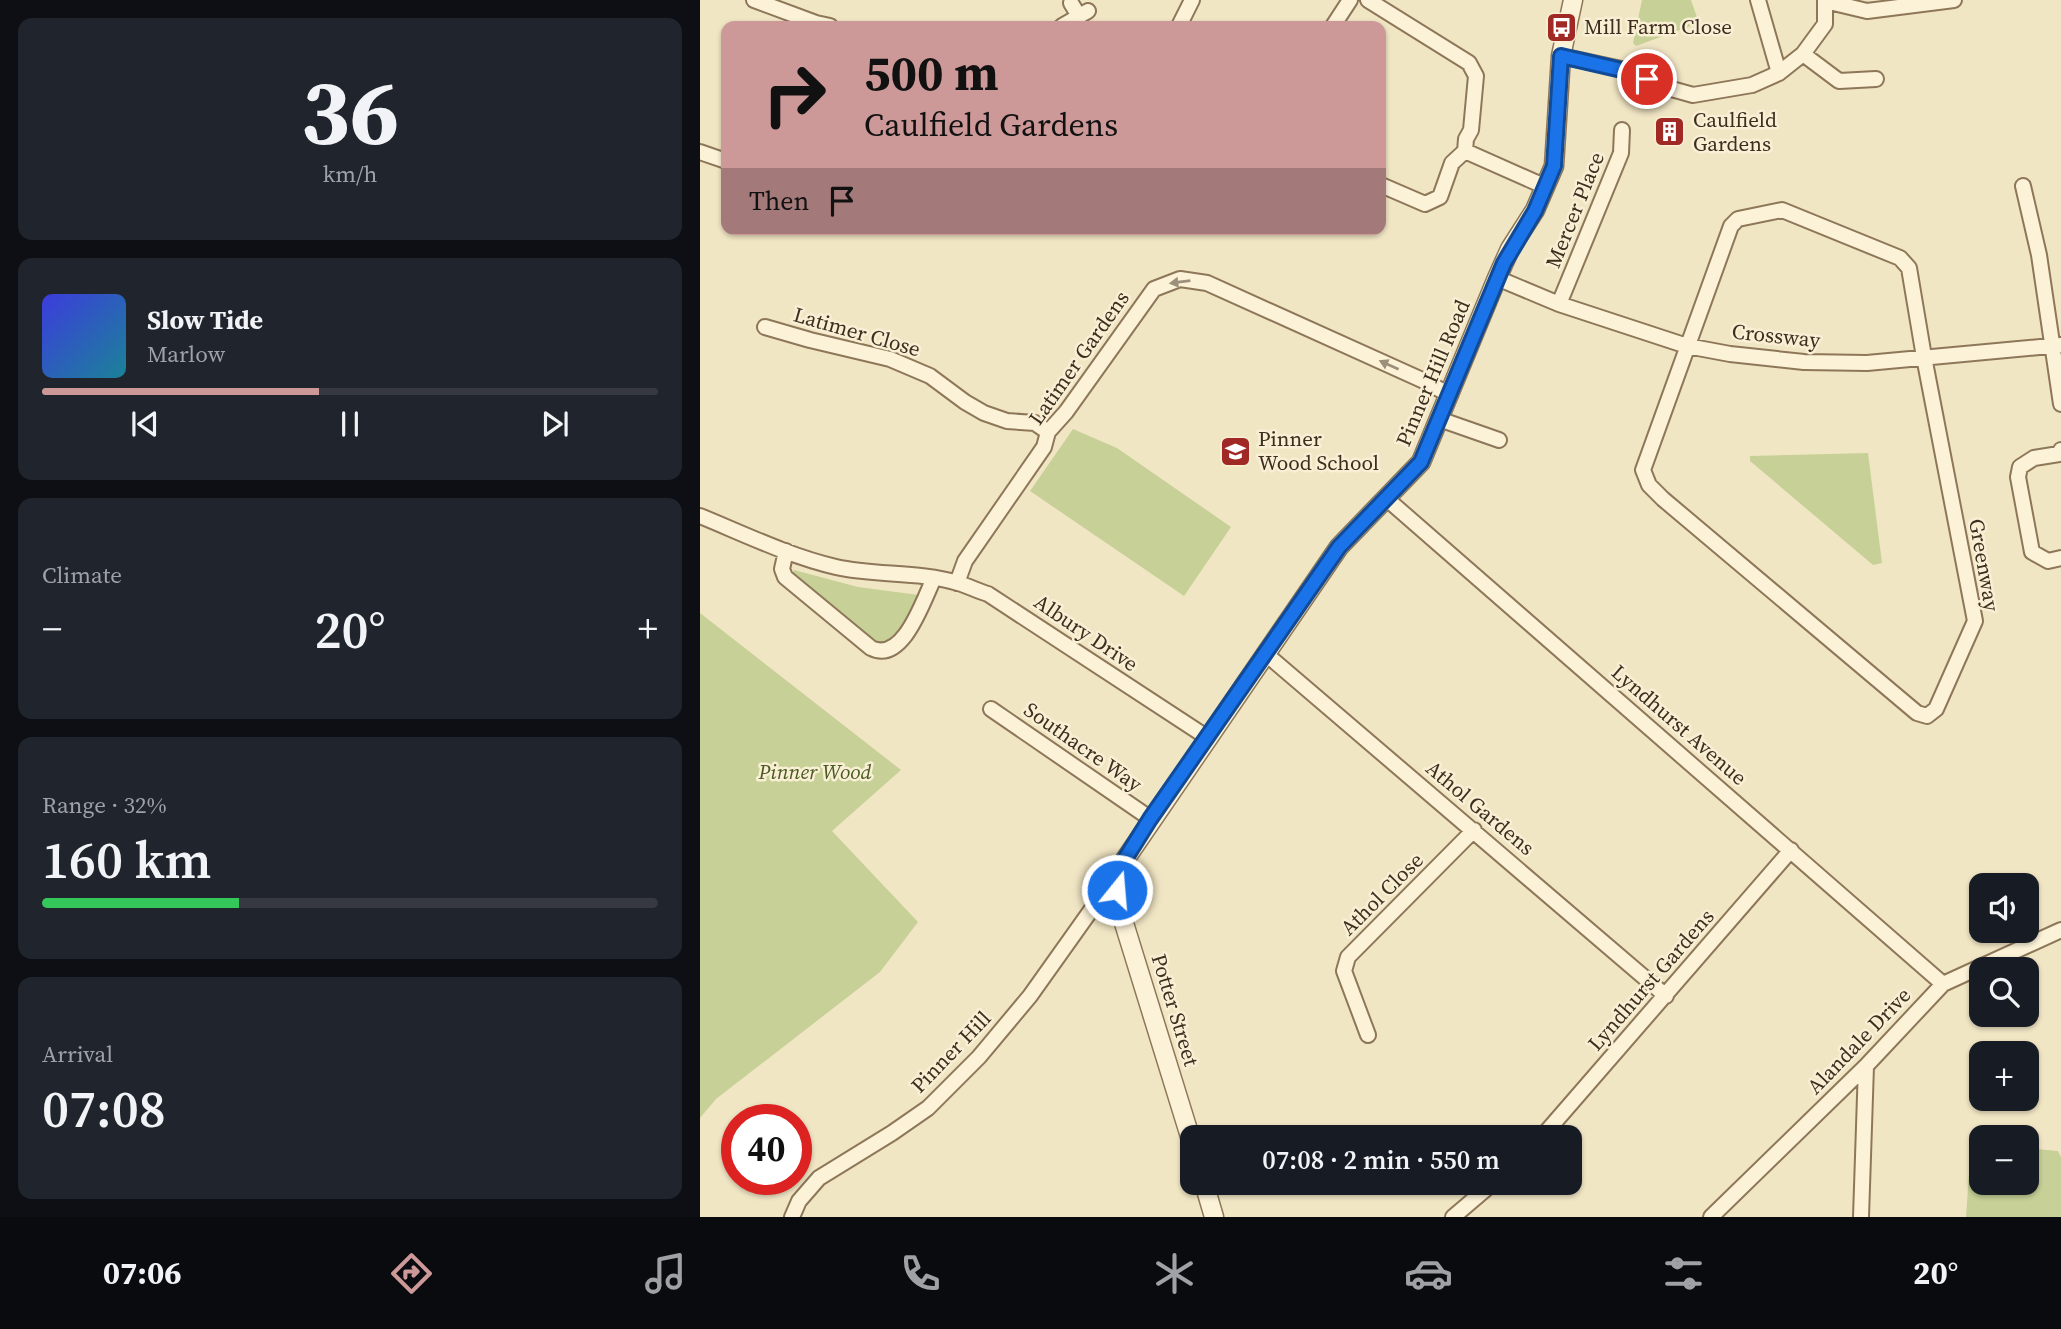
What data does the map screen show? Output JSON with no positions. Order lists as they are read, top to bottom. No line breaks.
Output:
{"streets":{"street":["Mercer Place","Latimer Close","Crossway","Latimer Gardens","Pinner Hill Road","Greenway","Albury Drive","Lyndhurst Avenue","Southacre Way","Athol Gardens","Athol Close","Lyndhurst Gardens","Potter Street","Alandale Drive","Pinner Hill"]},"crossings":[["Mercer Place","Crossway"],["Latimer Close","Latimer Gardens"],["Crossway","Pinner Hill Road"],["Crossway","Greenway"],["Latimer Gardens","Pinner Hill Road"],["Latimer Gardens","Albury Drive"],["Pinner Hill Road","Albury Drive"],["Pinner Hill Road","Lyndhurst Avenue"],["Pinner Hill Road","Southacre Way"],["Pinner Hill Road","Athol Gardens"],["Pinner Hill Road","Potter Street"],["Pinner Hill Road","Pinner Hill"],["Lyndhurst Avenue","Lyndhurst Gardens"],["Lyndhurst Avenue","Alandale Drive"],["Athol Gardens","Athol Close"],["Athol Gardens","Lyndhurst Gardens"],["Potter Street","Pinner Hill"]],"one_way":["Latimer Gardens"],"parks":["Pinner Wood"],"places":{"bus stop":["Mill Farm Close"],"building":["Caulfield Gardens"],"school or university":["Pinner Wood School"]},"page":{"tile":[["36","km/h"],"Climate",["Range · 32%","160 km"],["Arrival","07:08"]],"turn":["500 m","Caulfield Gardens"],"then":"Then","song":["Slow Tide","Marlow"],"heat":["−","20°","+"],"map_buttons":["+","−"],"limit":"40","trip":"07:08 · 2 min · 550 m","tabs":["07:06","20°"]}}
